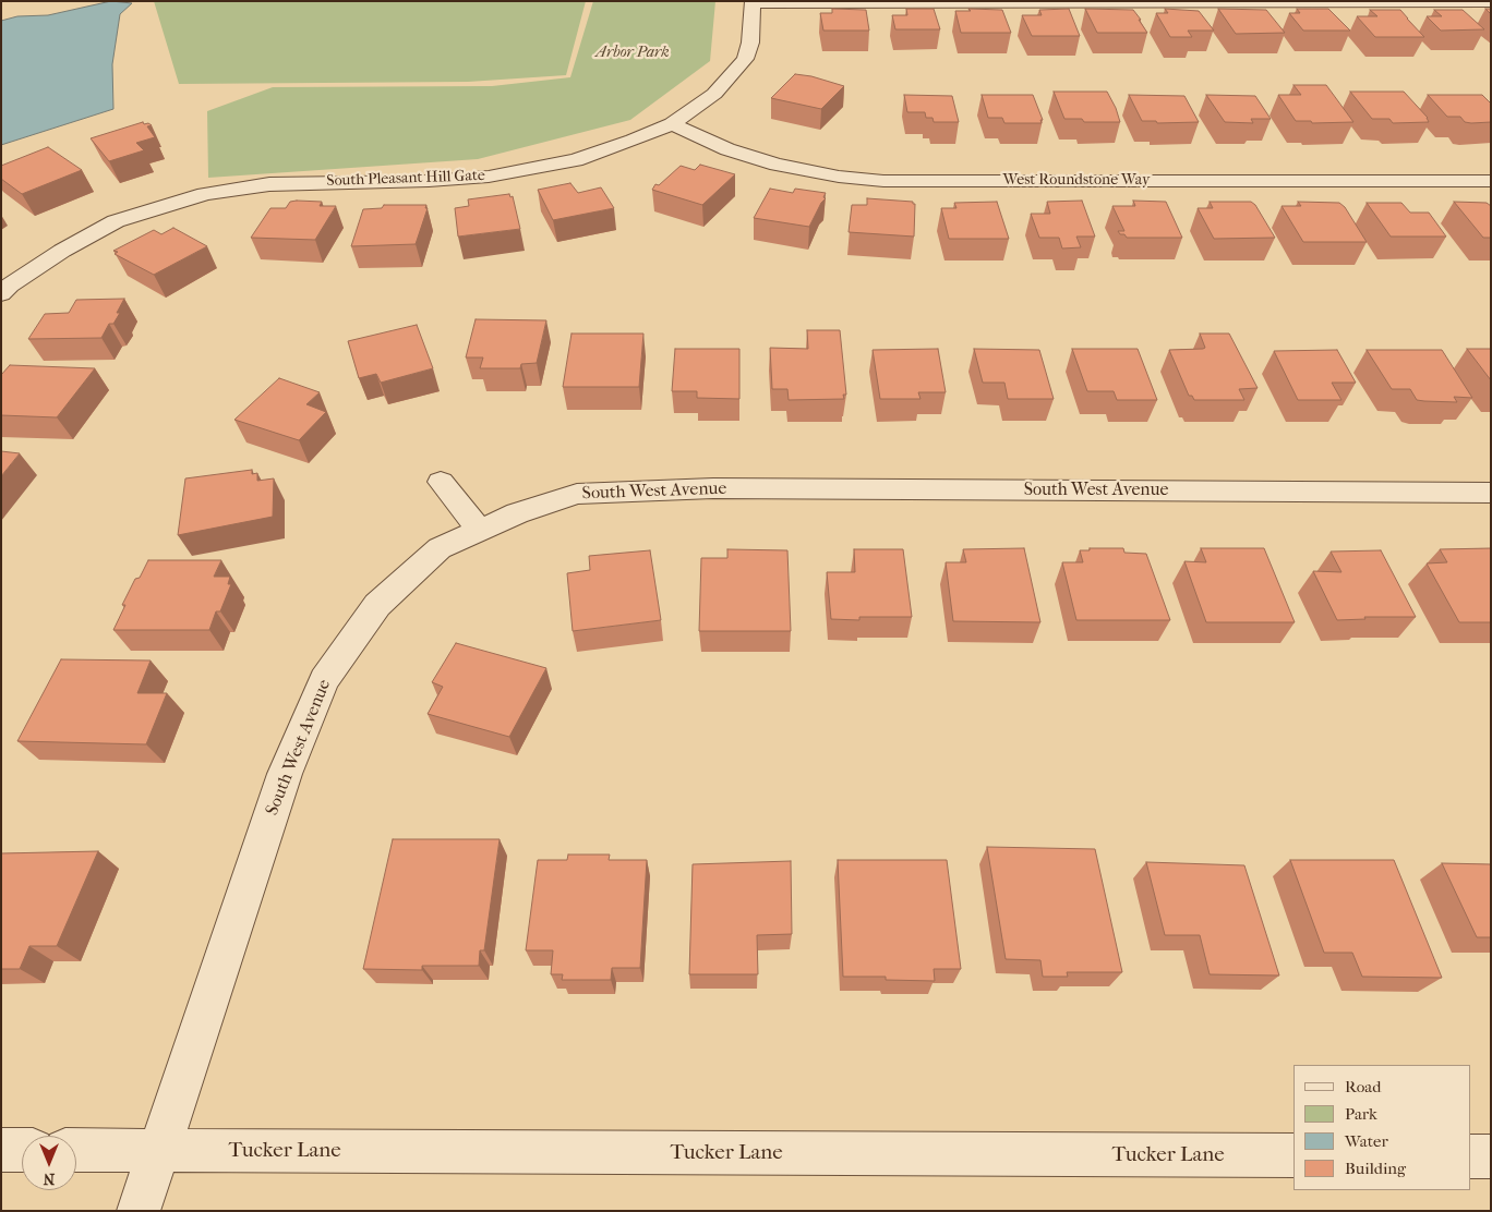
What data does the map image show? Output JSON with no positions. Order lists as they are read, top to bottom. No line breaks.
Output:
{"streets":{"street":["South Pleasant Hill Gate","West Roundstone Way","South West Avenue","Tucker Lane"]},"crossings":[["South Pleasant Hill Gate","West Roundstone Way"],["South West Avenue","Tucker Lane"]],"parks":["Arbor Park"],"legend":["Road","Park","Water","Building"],"north":"bottom"}
